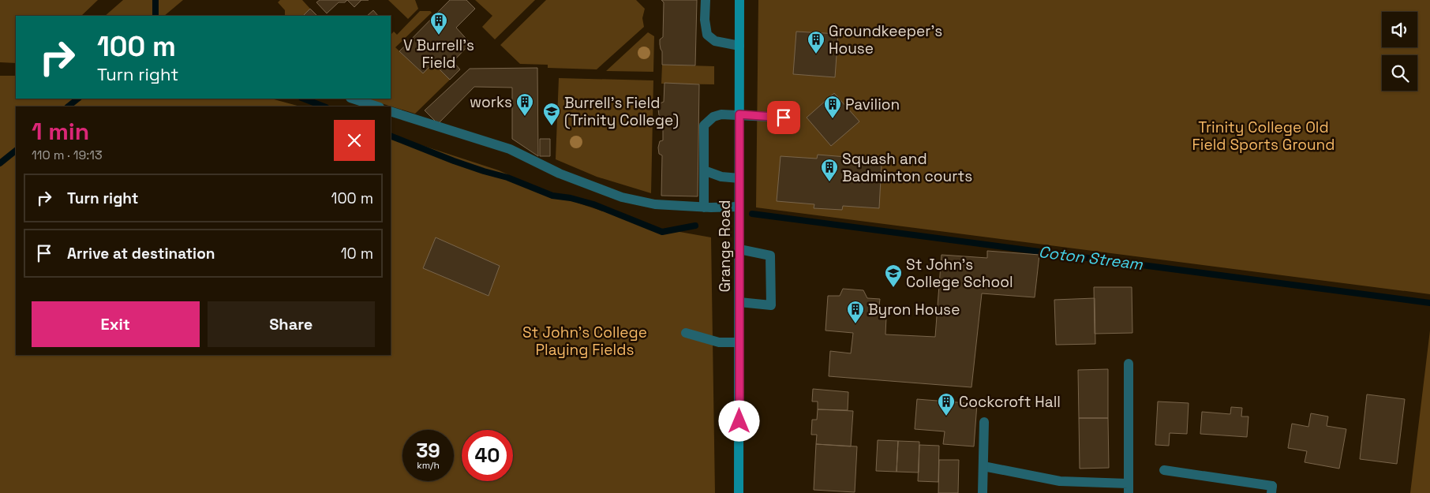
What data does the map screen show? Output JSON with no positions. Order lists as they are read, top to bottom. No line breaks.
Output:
{"streets":{"street":["Grange Road"]},"water":["Coton Stream"],"parks":["Trinity College Old Field Sports Ground","St John's College Playing Fields"],"places":{"building":["V Burrell's Field","Groundkeeper's House","works","Pavilion","Squash and Badminton courts","Byron House","Cockcroft Hall"],"school or university":["Burrell's Field (Trinity College)","St John's College School"]},"page":{"turn":["100 m","Turn right"],"heading":["1 min","110 m · 19:13"],"list":[{"name":"Turn right","value":"100 m"},{"name":"Arrive at destination","value":"10 m"}],"buttons":["Exit","Share"],"speed":"39 km/h","limit":"40"}}
